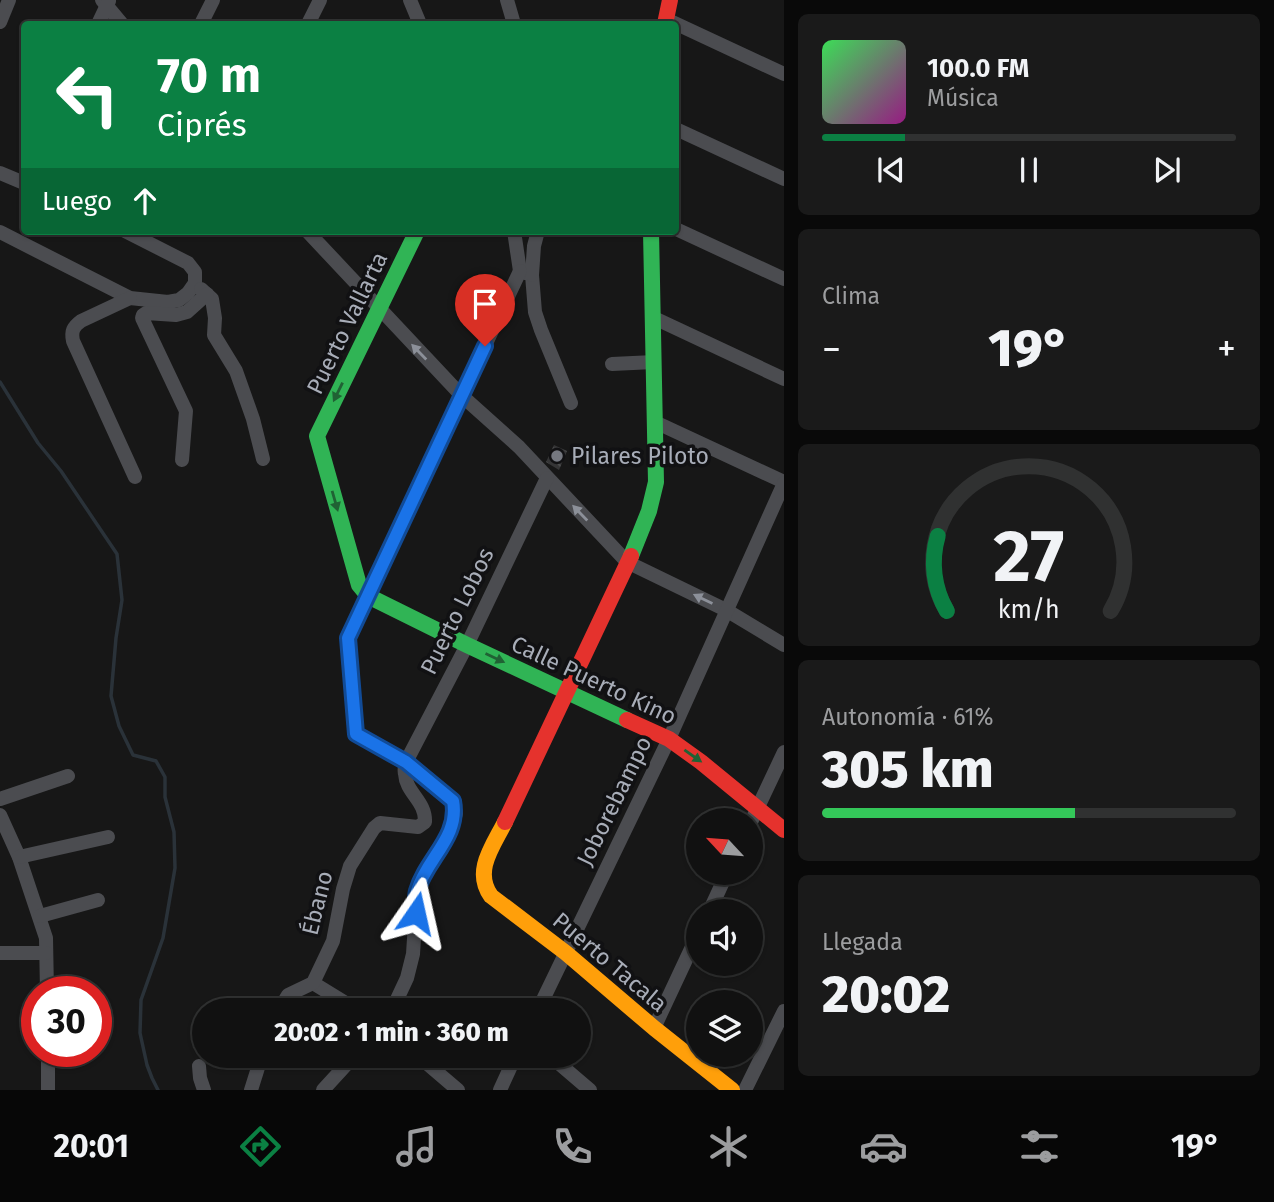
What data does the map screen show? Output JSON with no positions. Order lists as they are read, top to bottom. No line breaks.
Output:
{"streets":{"street":["Puerto Vallarta","Puerto Lobos","Calle Puerto Kino","Joborebampo","Ébano","Puerto Tacala"]},"crossings":[["Puerto Vallarta","Calle Puerto Kino"],["Puerto Lobos","Calle Puerto Kino"],["Puerto Lobos","Ébano"],["Calle Puerto Kino","Joborebampo"],["Calle Puerto Kino","Puerto Tacala"],["Joborebampo","Puerto Tacala"]],"one_way":["Calle Puerto Kino"],"places":["Pilares Piloto"],"north":"top left","page":{"turn":["70 m","Ciprés"],"song":["100.0 FM","Música"],"then":"Luego","tile":["Clima",["Autonomía · 61%","305 km"],["Llegada","20:02"]],"heat":["−","19°","+"],"limit":"30","trip":"20:02 · 1 min · 360 m","tabs":["20:01","19°"],"gauge":["27","km/h"]}}
